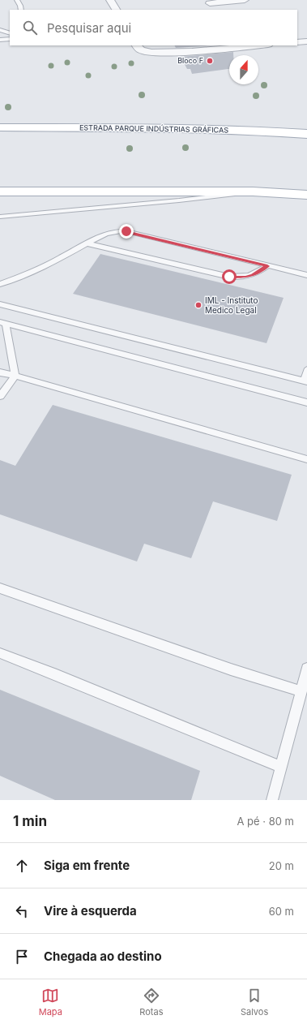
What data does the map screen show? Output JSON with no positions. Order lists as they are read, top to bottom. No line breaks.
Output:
{"streets":{"main road":["ESTRADA PARQUE INDÚSTRIAS GRÁFICAS"]},"places":["Bloco F","IML - Instituto Medico Legal"],"north":"top","page":{"search":"Pesquisar aqui","heading":["1 min","A pé · 80 m"],"list":[["Siga em frente","20 m"],["Vire à esquerda","60 m"],"Chegada ao destino"],"nav":["Mapa","Rotas","Salvos"]}}
